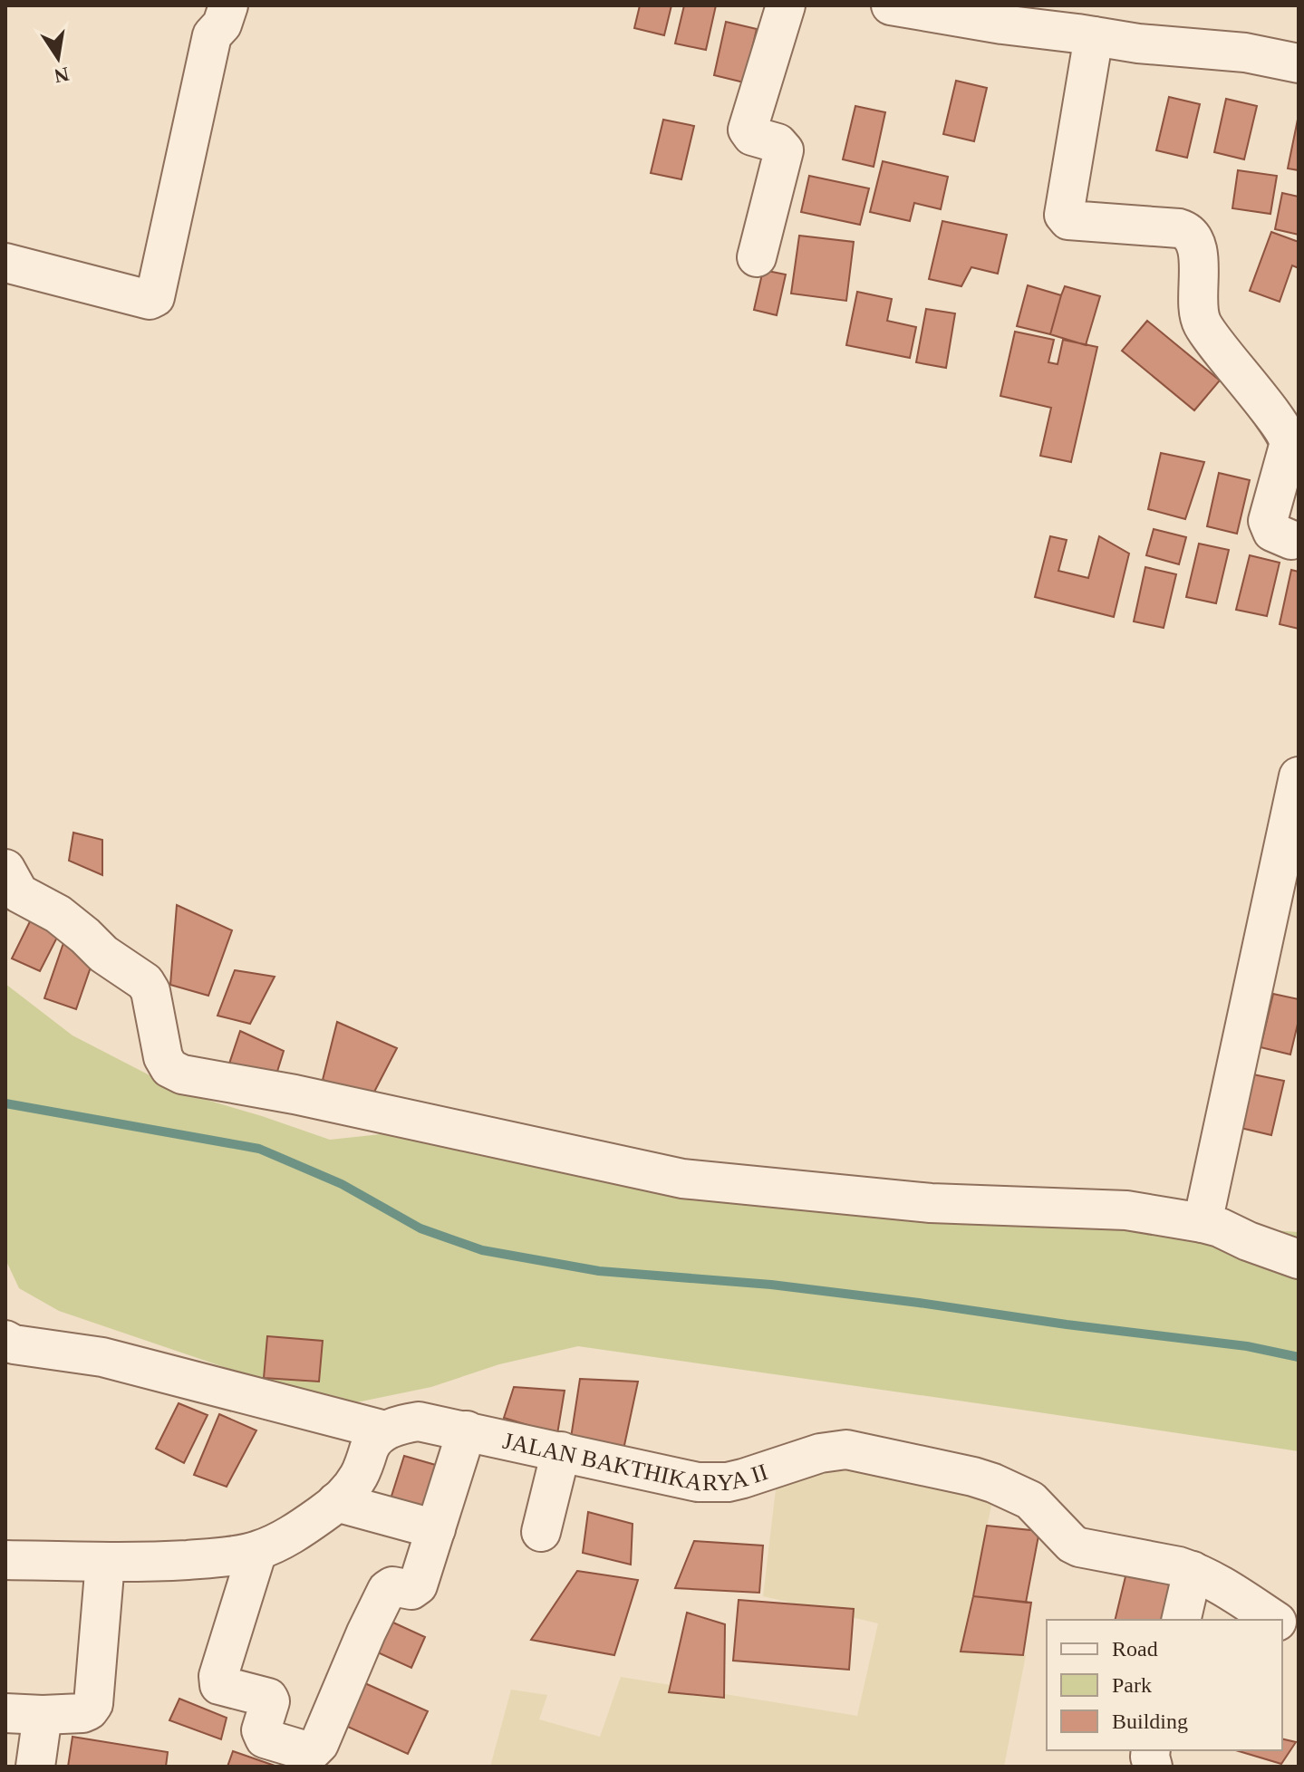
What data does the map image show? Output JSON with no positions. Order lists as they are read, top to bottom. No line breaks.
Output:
{"streets":{"street":["JALAN BAKTHIKARYA II"]},"legend":["Road","Park","Building"],"north":"bottom"}
